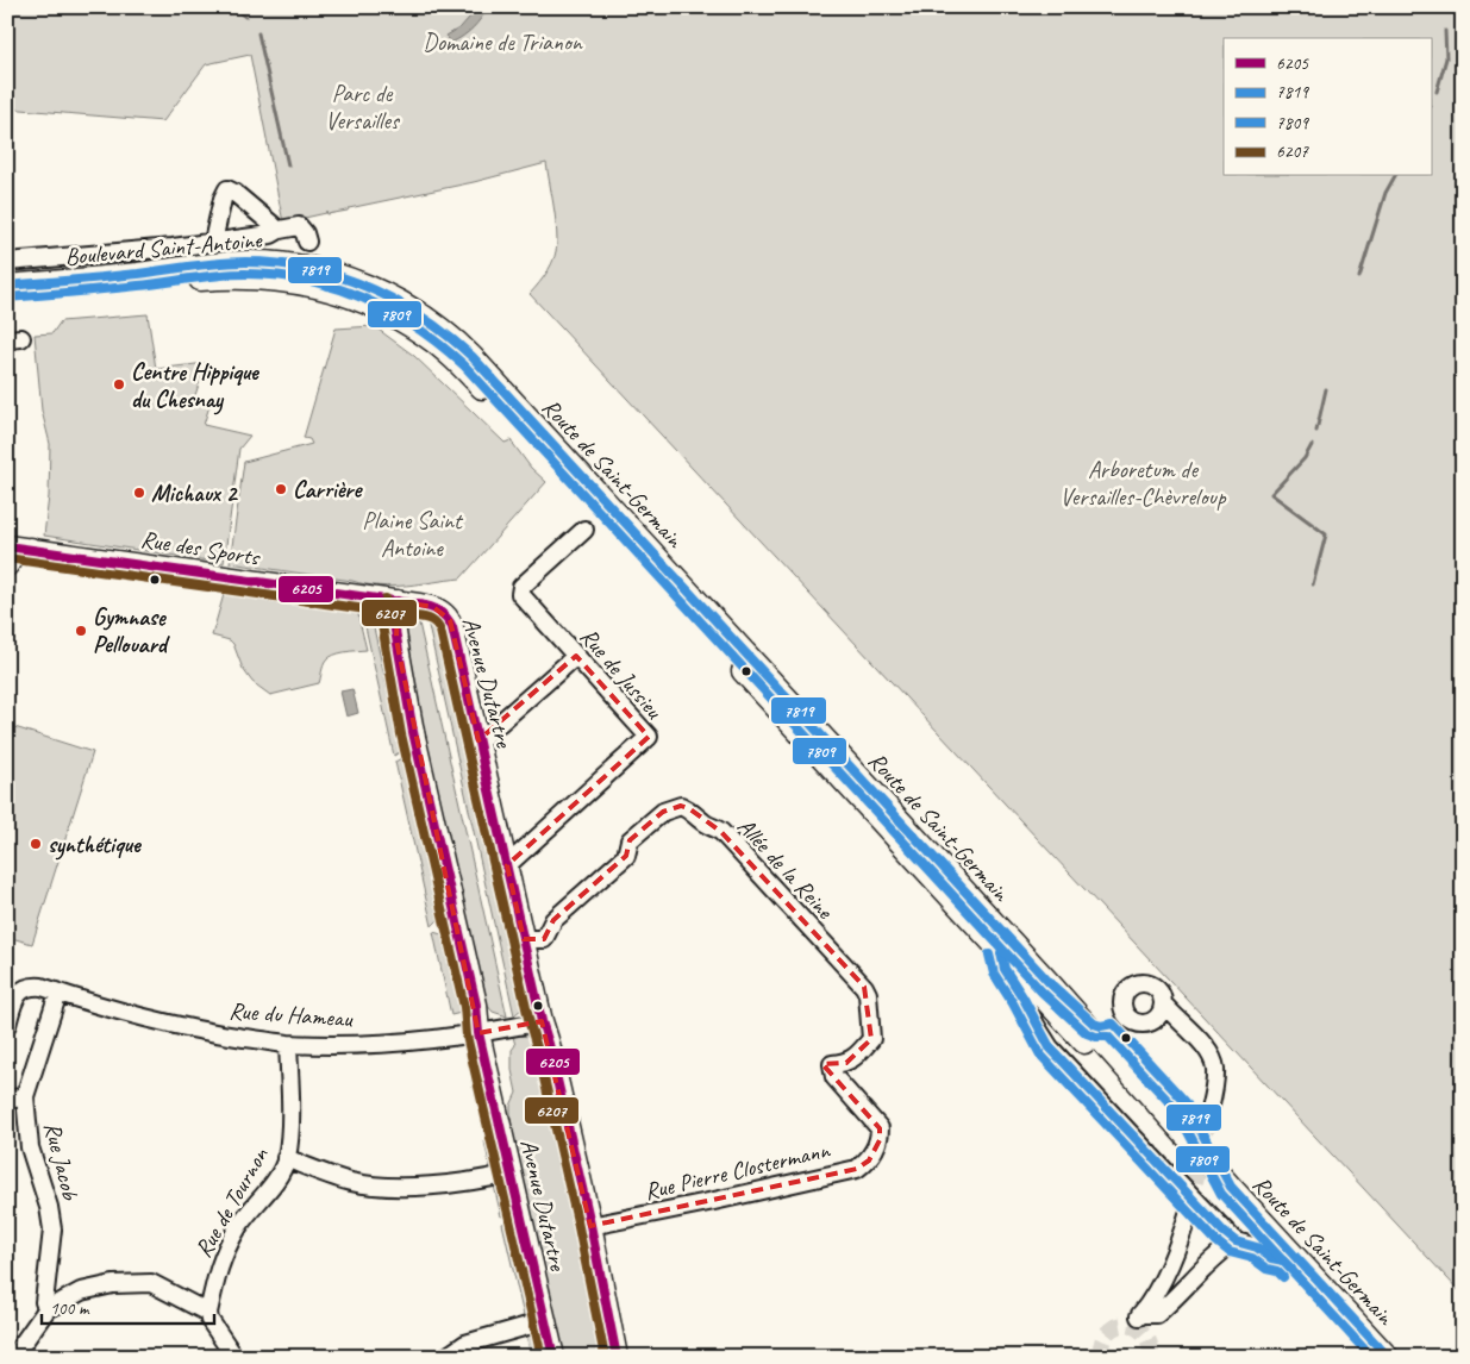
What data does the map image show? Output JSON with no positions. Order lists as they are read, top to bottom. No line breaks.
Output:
{"streets":{"main road":["Boulevard Saint-Antoine","Route de Saint-Germain","Rue des Sports","Avenue Dutartre"],"street":["Rue de Jussieu","Allée de la Reine","Rue du Hameau","Rue Jacob","Rue Pierre Clostermann","Rue de Tournon"]},"crossings":[["Boulevard Saint-Antoine","Route de Saint-Germain"],["Rue des Sports","Avenue Dutartre"],["Rue de Jussieu","Avenue Dutartre"],["Avenue Dutartre","Allée de la Reine"],["Avenue Dutartre","Rue du Hameau"],["Avenue Dutartre","Rue Pierre Clostermann"],["Allée de la Reine","Rue Pierre Clostermann"],["Rue du Hameau","Rue Jacob"],["Rue du Hameau","Rue de Tournon"]],"parks":["Domaine de Trianon","Parc de Versailles","Arboretum de Versailles-Chèvreloup","Plaine Saint Antoine"],"places":["Centre Hippique du Chesnay","Carrière","Michaux 2","Gymnase Pellouard","synthétique"],"lines":["transit line 7819","transit line 7809","transit line 6205","transit line 6207"],"legend":["6205","7819","7809","6207"],"scale_bar":"100 m"}
